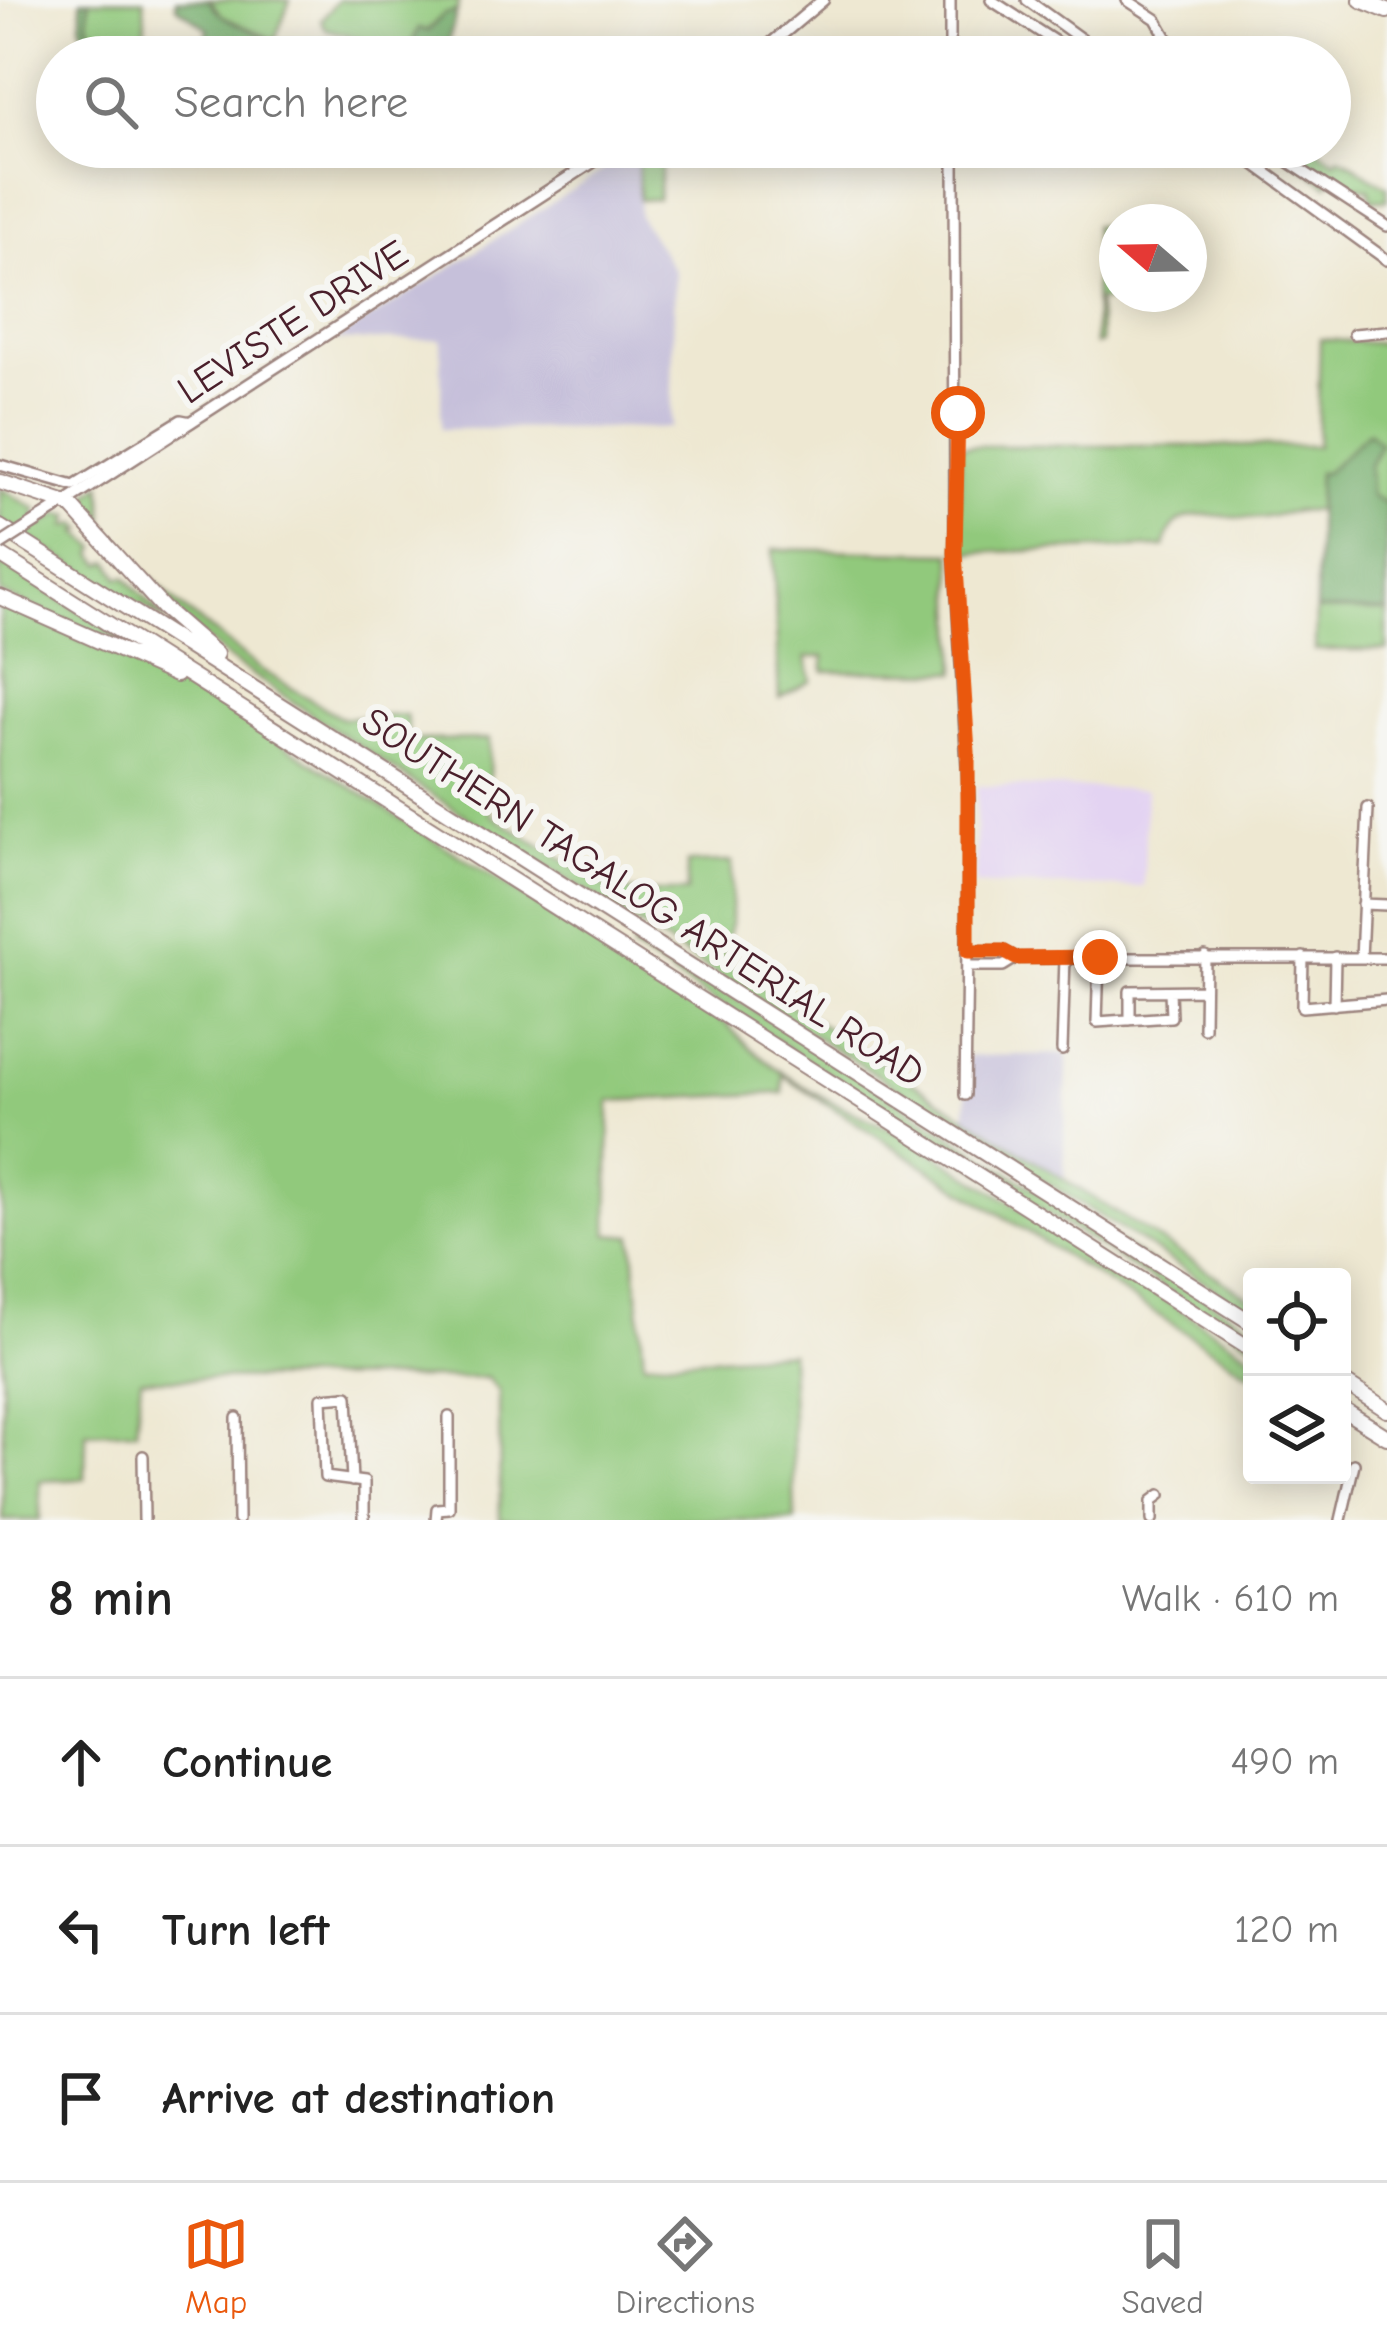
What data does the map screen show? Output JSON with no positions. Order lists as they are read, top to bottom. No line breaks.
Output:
{"streets":{"highway":["SOUTHERN TAGALOG ARTERIAL ROAD"],"main road":["LEVISTE DRIVE"]},"north":"left","page":{"search":"Search here","heading":["8 min","Walk · 610 m"],"list":[["Continue","490 m"],["Turn left","120 m"],"Arrive at destination"],"nav":["Map","Directions","Saved"]}}
